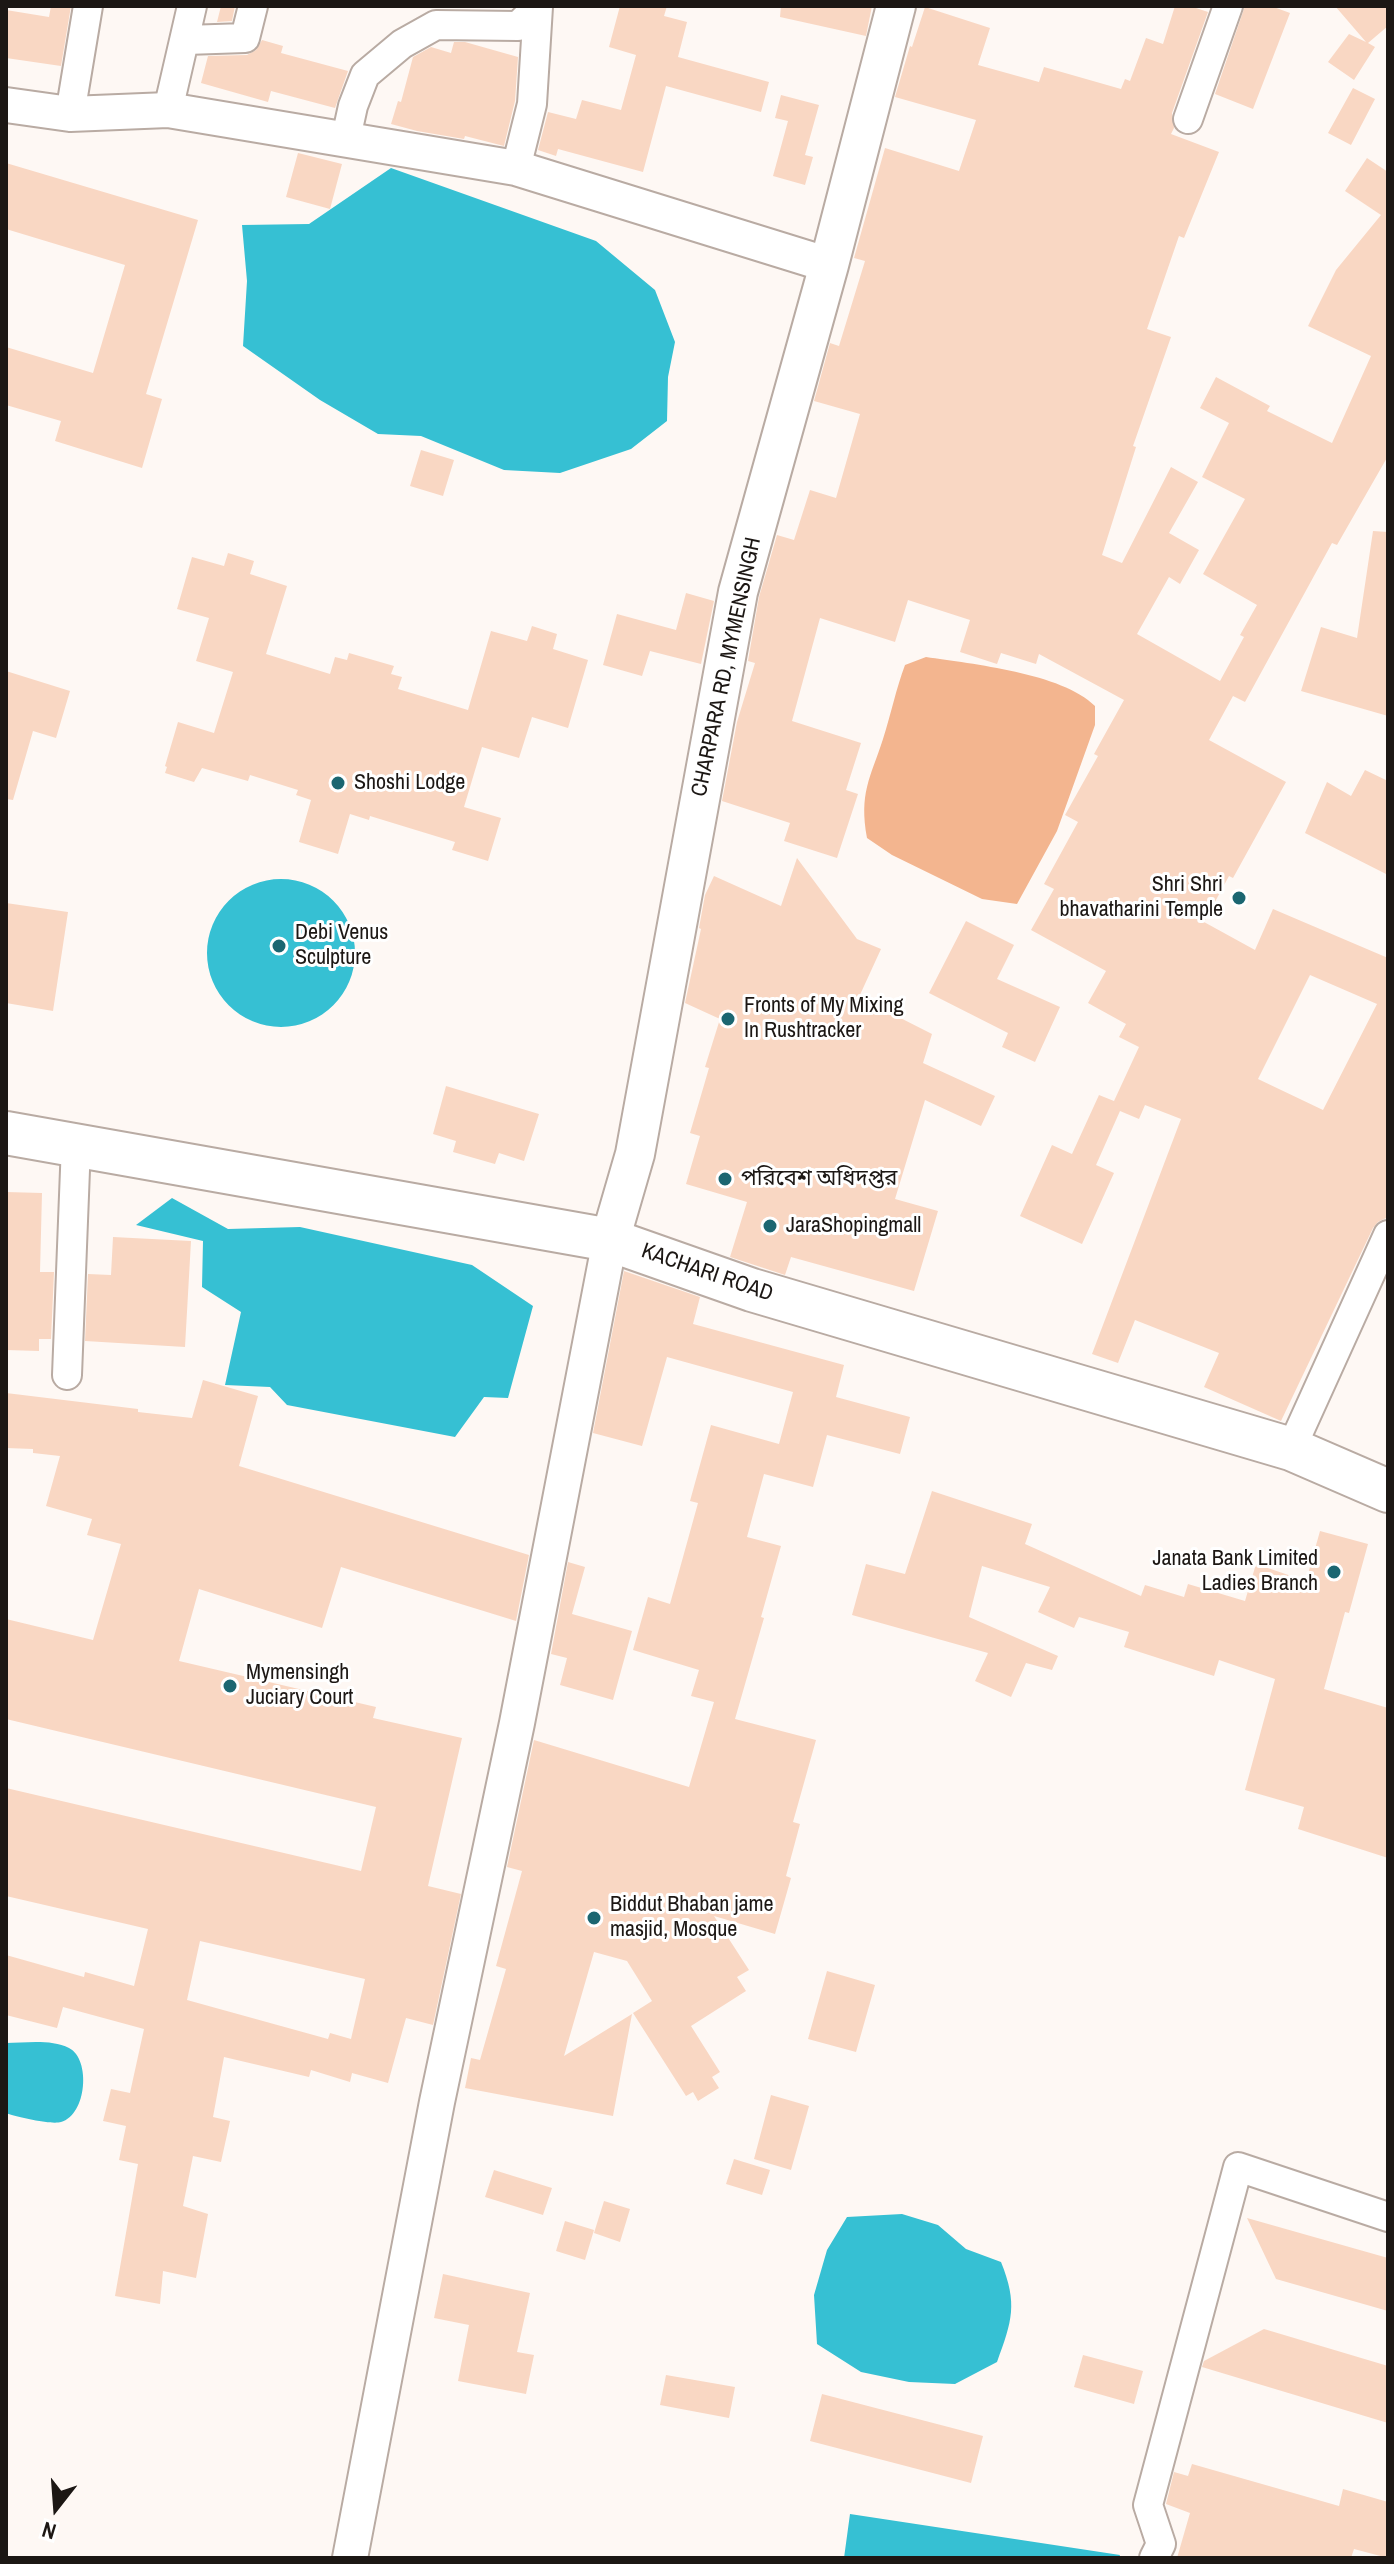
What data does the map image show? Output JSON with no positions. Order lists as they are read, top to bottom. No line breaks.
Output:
{"streets":{"main road":["CHARPARA RD, MYMENSINGH","KACHARI ROAD"]},"crossings":[["CHARPARA RD, MYMENSINGH","KACHARI ROAD"]],"places":["Shoshi Lodge","Shri Shri bhavatharini Temple","Debi Venus Sculpture","Fronts of My Mixing In Rushtracker","পরিবেশ অধিদপ্তর","JaraShopingmall","Janata Bank Limited Ladies Branch","Mymensingh Juciary Court","Biddut Bhaban jame masjid, Mosque"],"north":"bottom"}
